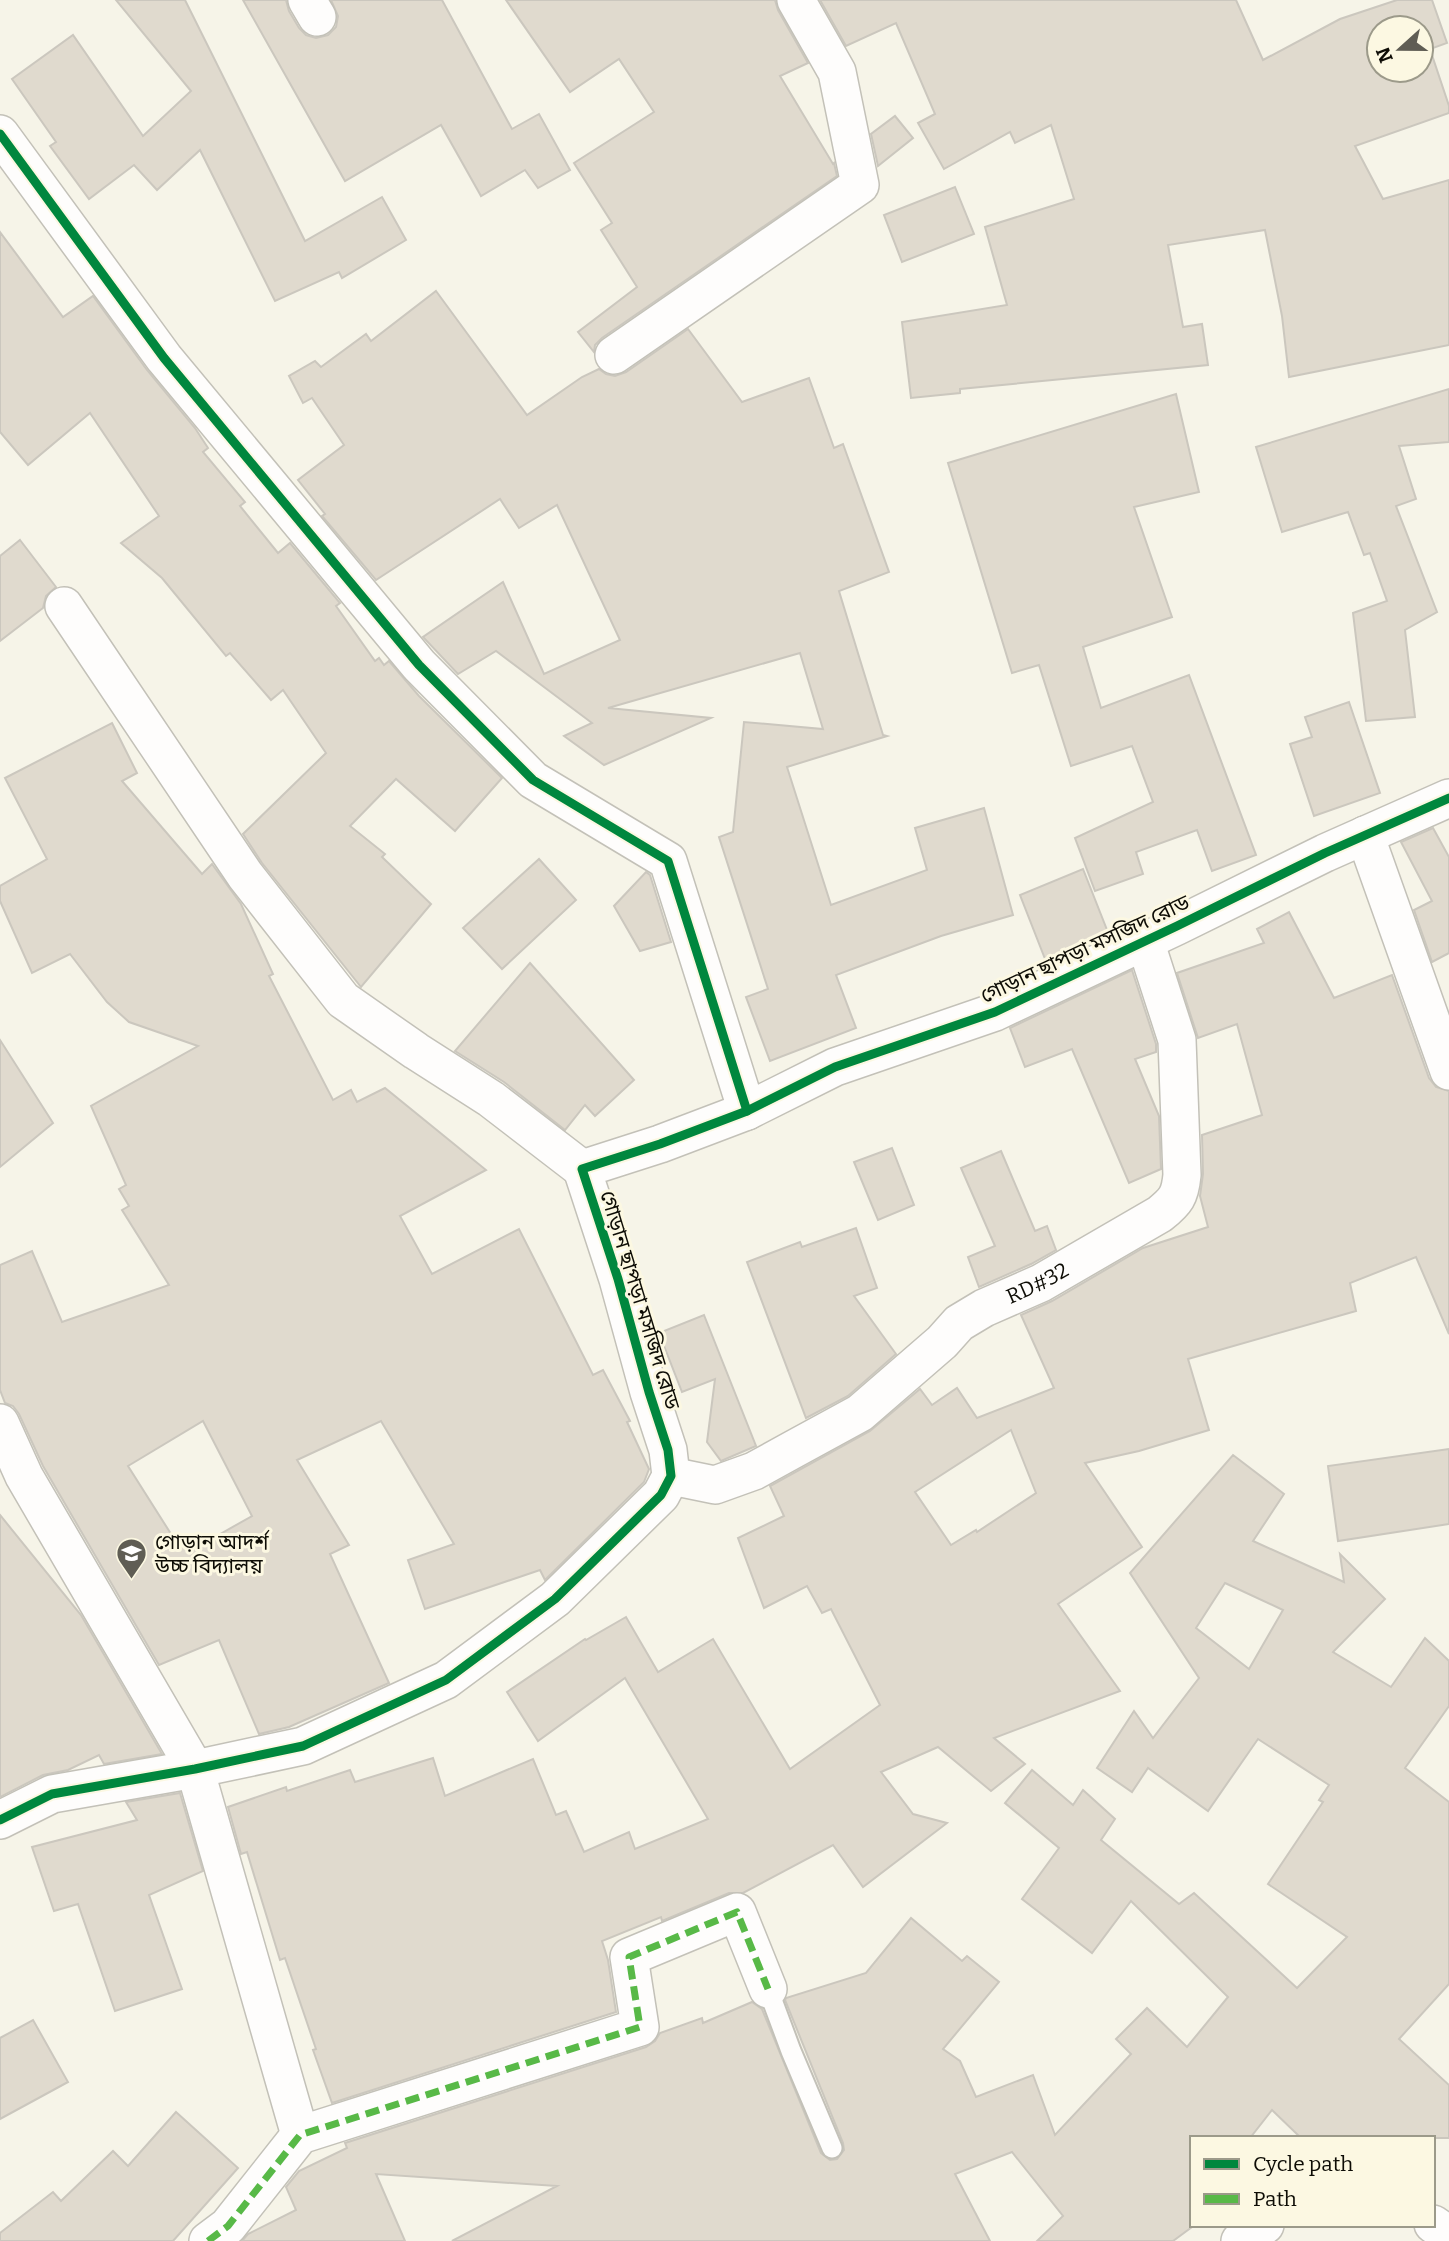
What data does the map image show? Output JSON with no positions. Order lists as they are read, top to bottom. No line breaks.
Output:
{"streets":{"street":["গোড়ান ছাপড়া মসজিদ রোড","RD#32"]},"crossings":[["গোড়ান ছাপড়া মসজিদ রোড","RD#32"]],"places":{"school or university":["গোড়ান আদর্শ উচ্চ বিদ্যালয়"]},"legend":["Cycle path","Path"],"north":"left"}
